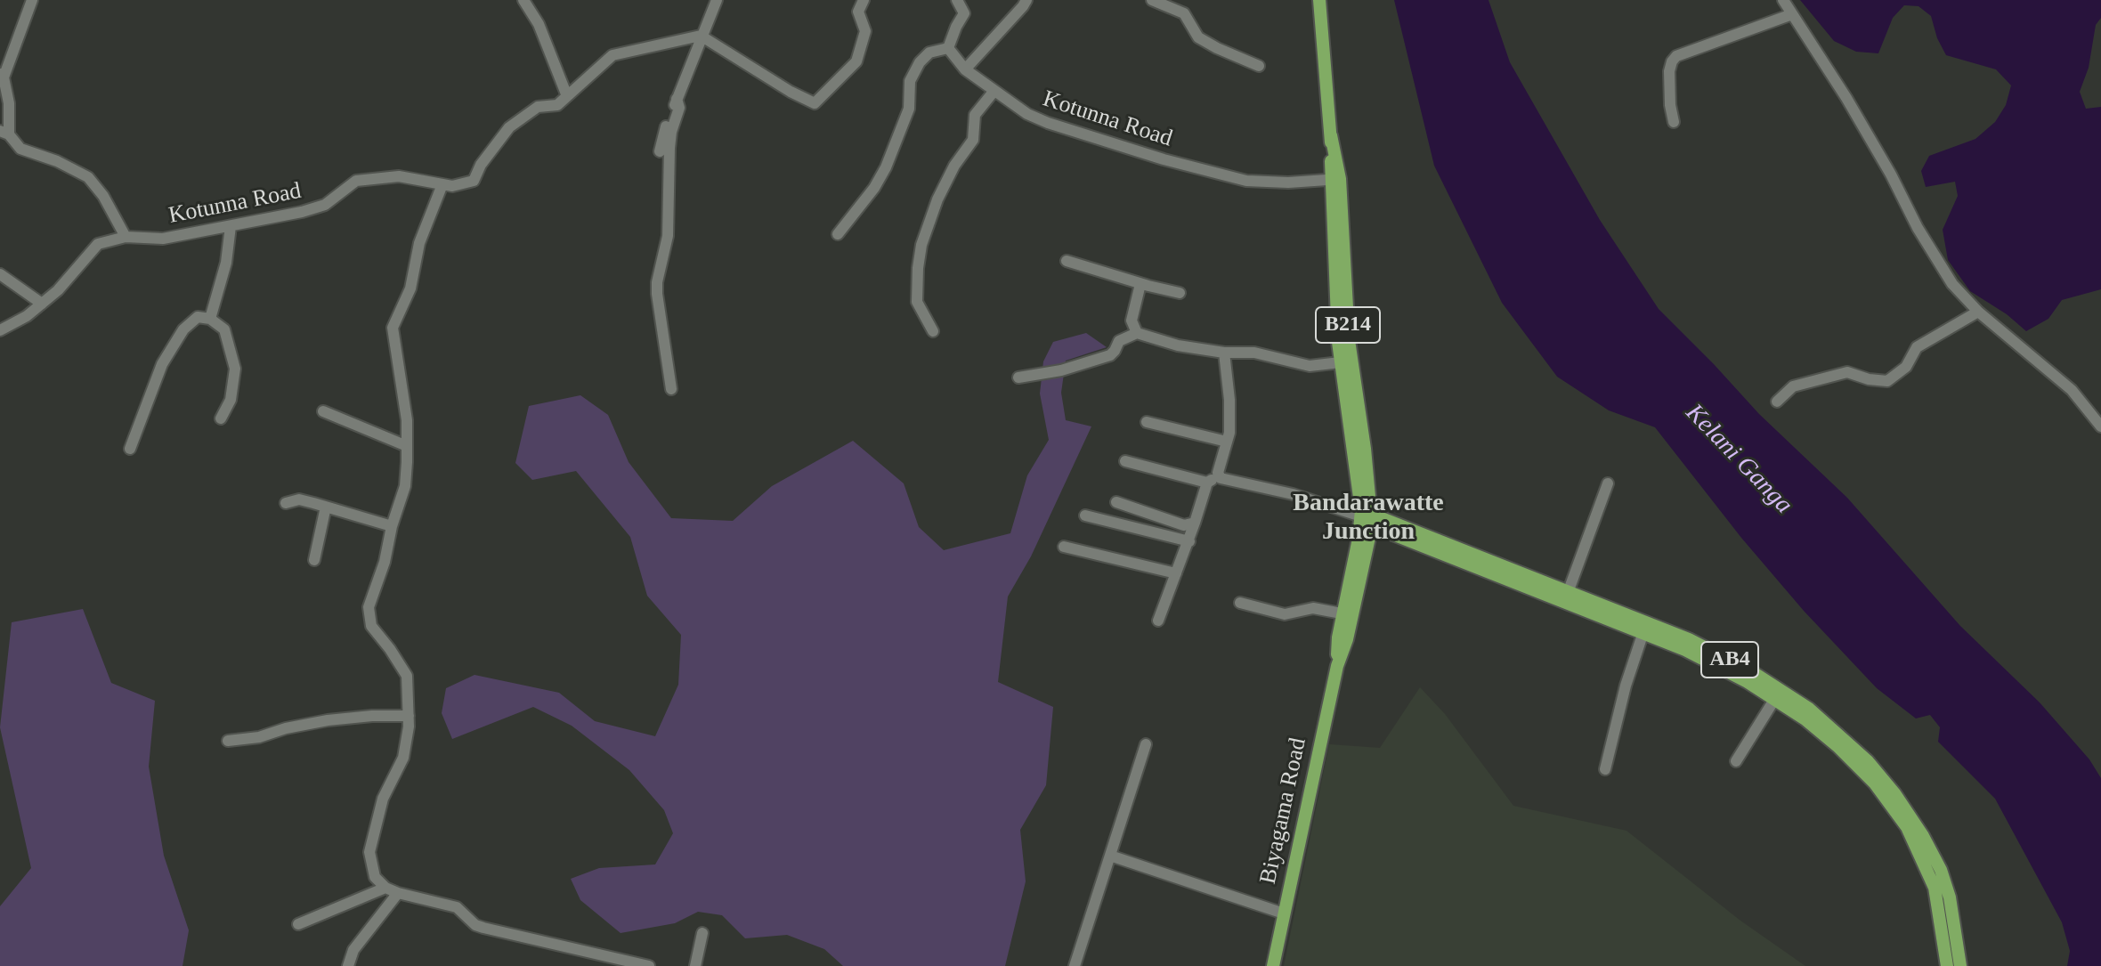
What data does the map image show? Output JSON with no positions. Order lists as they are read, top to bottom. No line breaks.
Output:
{"streets":{"main road":["B214","AB4","Biyagama Road"],"street":["Kotunna Road"]},"crossings":[["Kotunna Road","B214"],["B214","AB4"],["B214","Biyagama Road"],["AB4","Biyagama Road"]],"districts":["Bandarawatte Junction"],"water":["Kelani Ganga"]}
